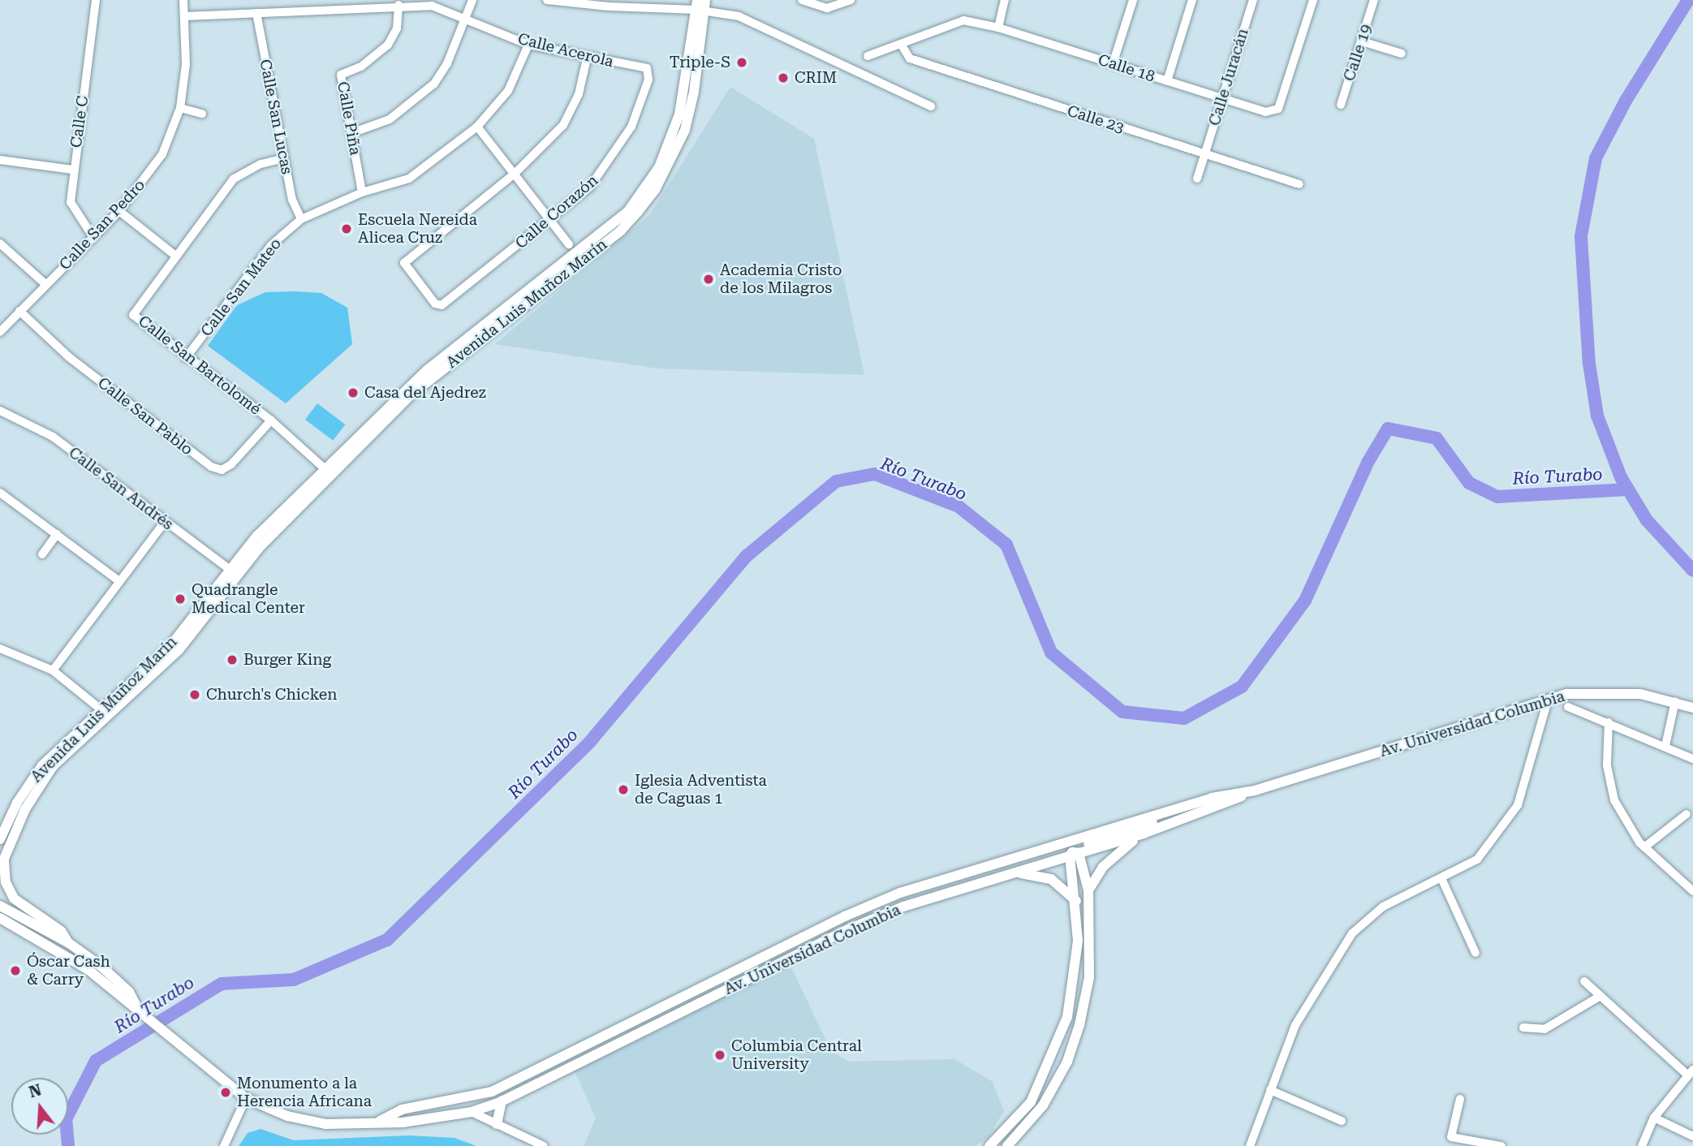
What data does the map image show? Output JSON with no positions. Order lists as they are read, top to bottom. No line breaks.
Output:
{"streets":{"main road":["Avenida Luis Muñoz Marín","Av. Universidad Columbia"],"street":["Calle Acerola","Calle 19","Calle 18","Calle Juracán","Calle San Lucas","Calle Piña","Calle 23","Calle C","Calle Corazón","Calle San Pedro","Calle San Mateo","Calle San Bartolomé","Calle San Pablo","Calle San Andrés"]},"crossings":[["Calle Acerola","Calle San Lucas"],["Calle Acerola","Calle Piña"],["Calle Acerola","Calle Corazón"],["Calle Acerola","Calle San Pedro"],["Calle Acerola","Calle San Mateo"],["Calle 18","Calle Juracán"],["Calle 18","Calle 23"],["Calle Juracán","Calle 23"],["Calle San Lucas","Calle San Mateo"],["Calle San Lucas","Calle San Bartolomé"],["Calle Piña","Calle San Mateo"],["Calle C","Calle San Pedro"],["Calle San Pedro","Calle San Pablo"],["Calle San Mateo","Calle San Bartolomé"],["Avenida Luis Muñoz Marín","Calle San Bartolomé"],["Avenida Luis Muñoz Marín","Calle San Andrés"],["Calle San Bartolomé","Calle San Pablo"]],"water":["Río Turabo"],"places":["Triple-S","CRIM","Escuela Nereida Alicea Cruz","Academia Cristo de los Milagros","Casa del Ajedrez","Quadrangle Medical Center","Burger King","Church's Chicken","Iglesia Adventista de Caguas 1","Óscar Cash & Carry","Columbia Central University","Monumento a la Herencia Africana"],"north":"top"}
